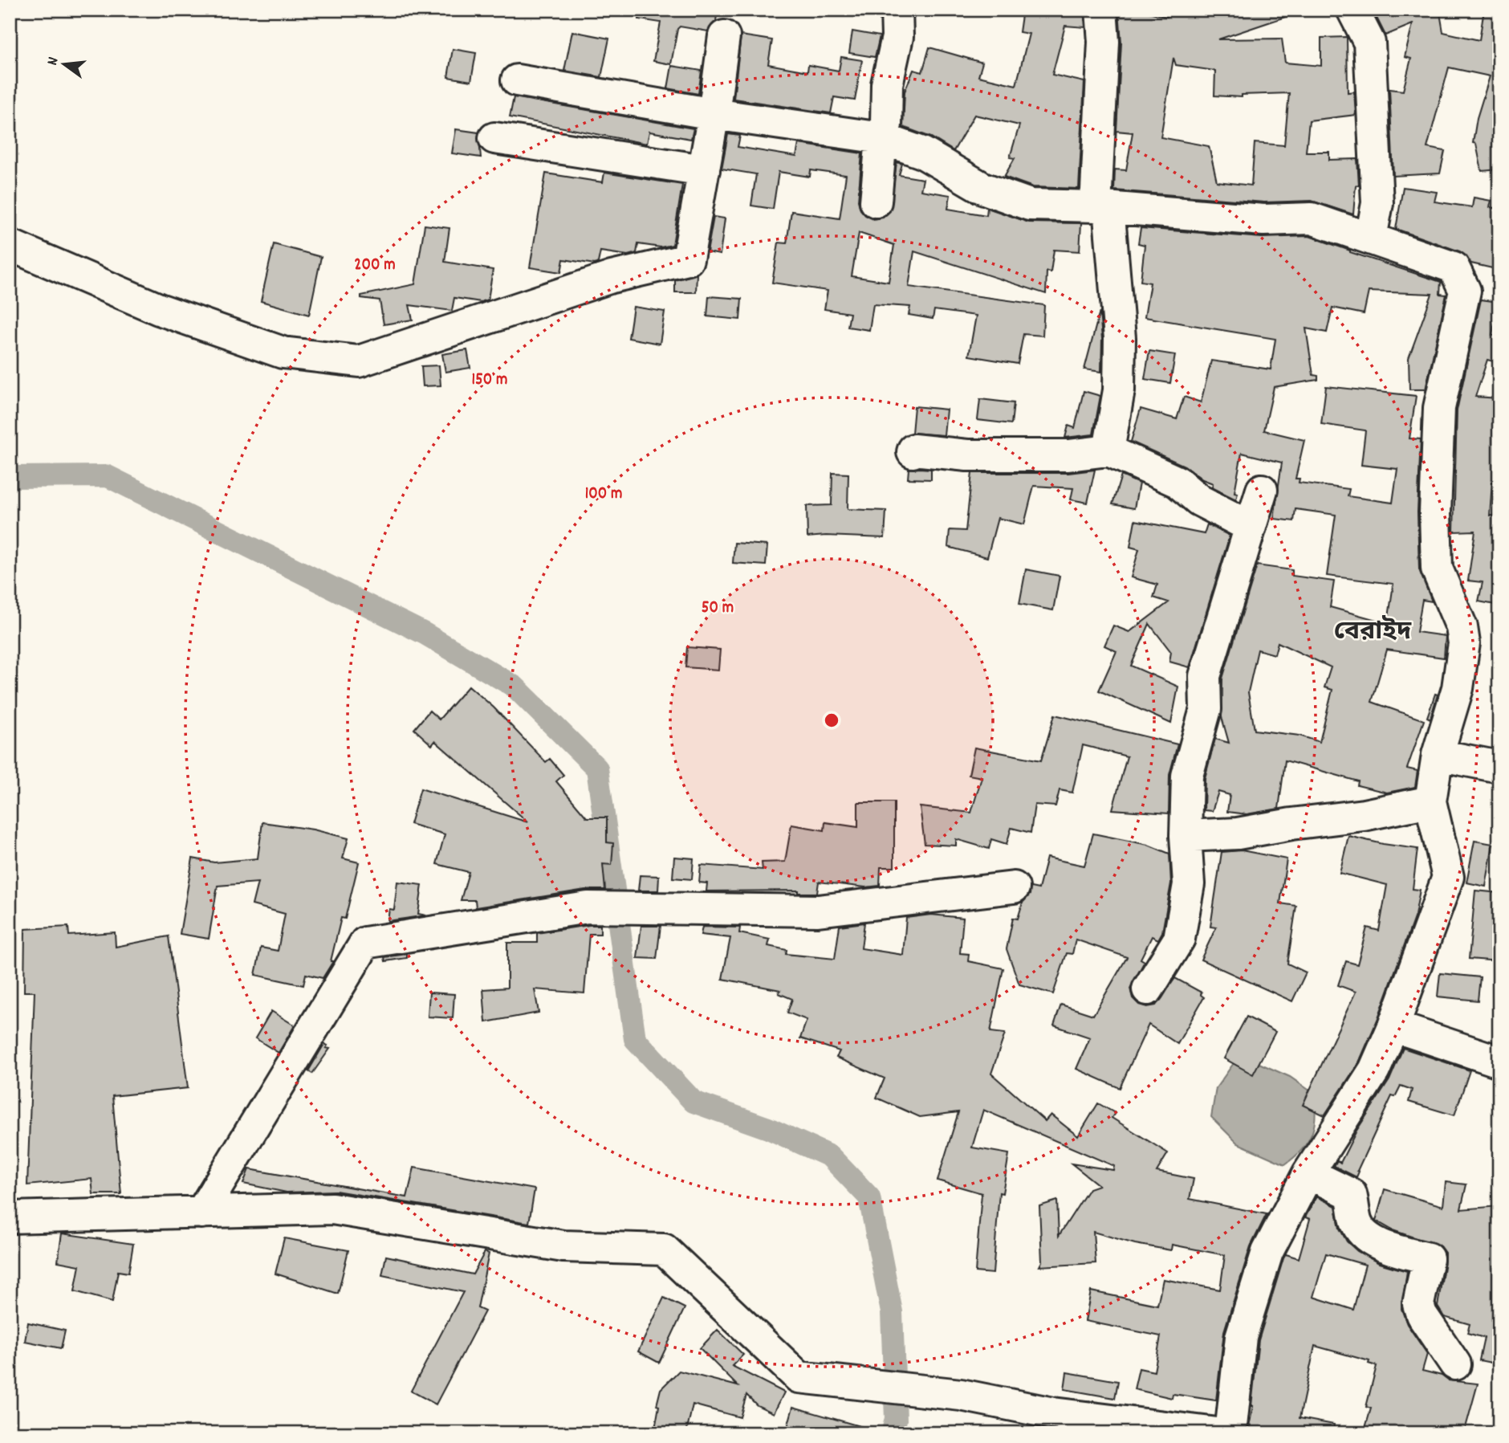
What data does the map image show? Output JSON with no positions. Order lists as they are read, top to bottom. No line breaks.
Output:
{"districts":["বেরাইদ"],"north":"left","rings":["200 m","150 m","100 m","50 m"]}
